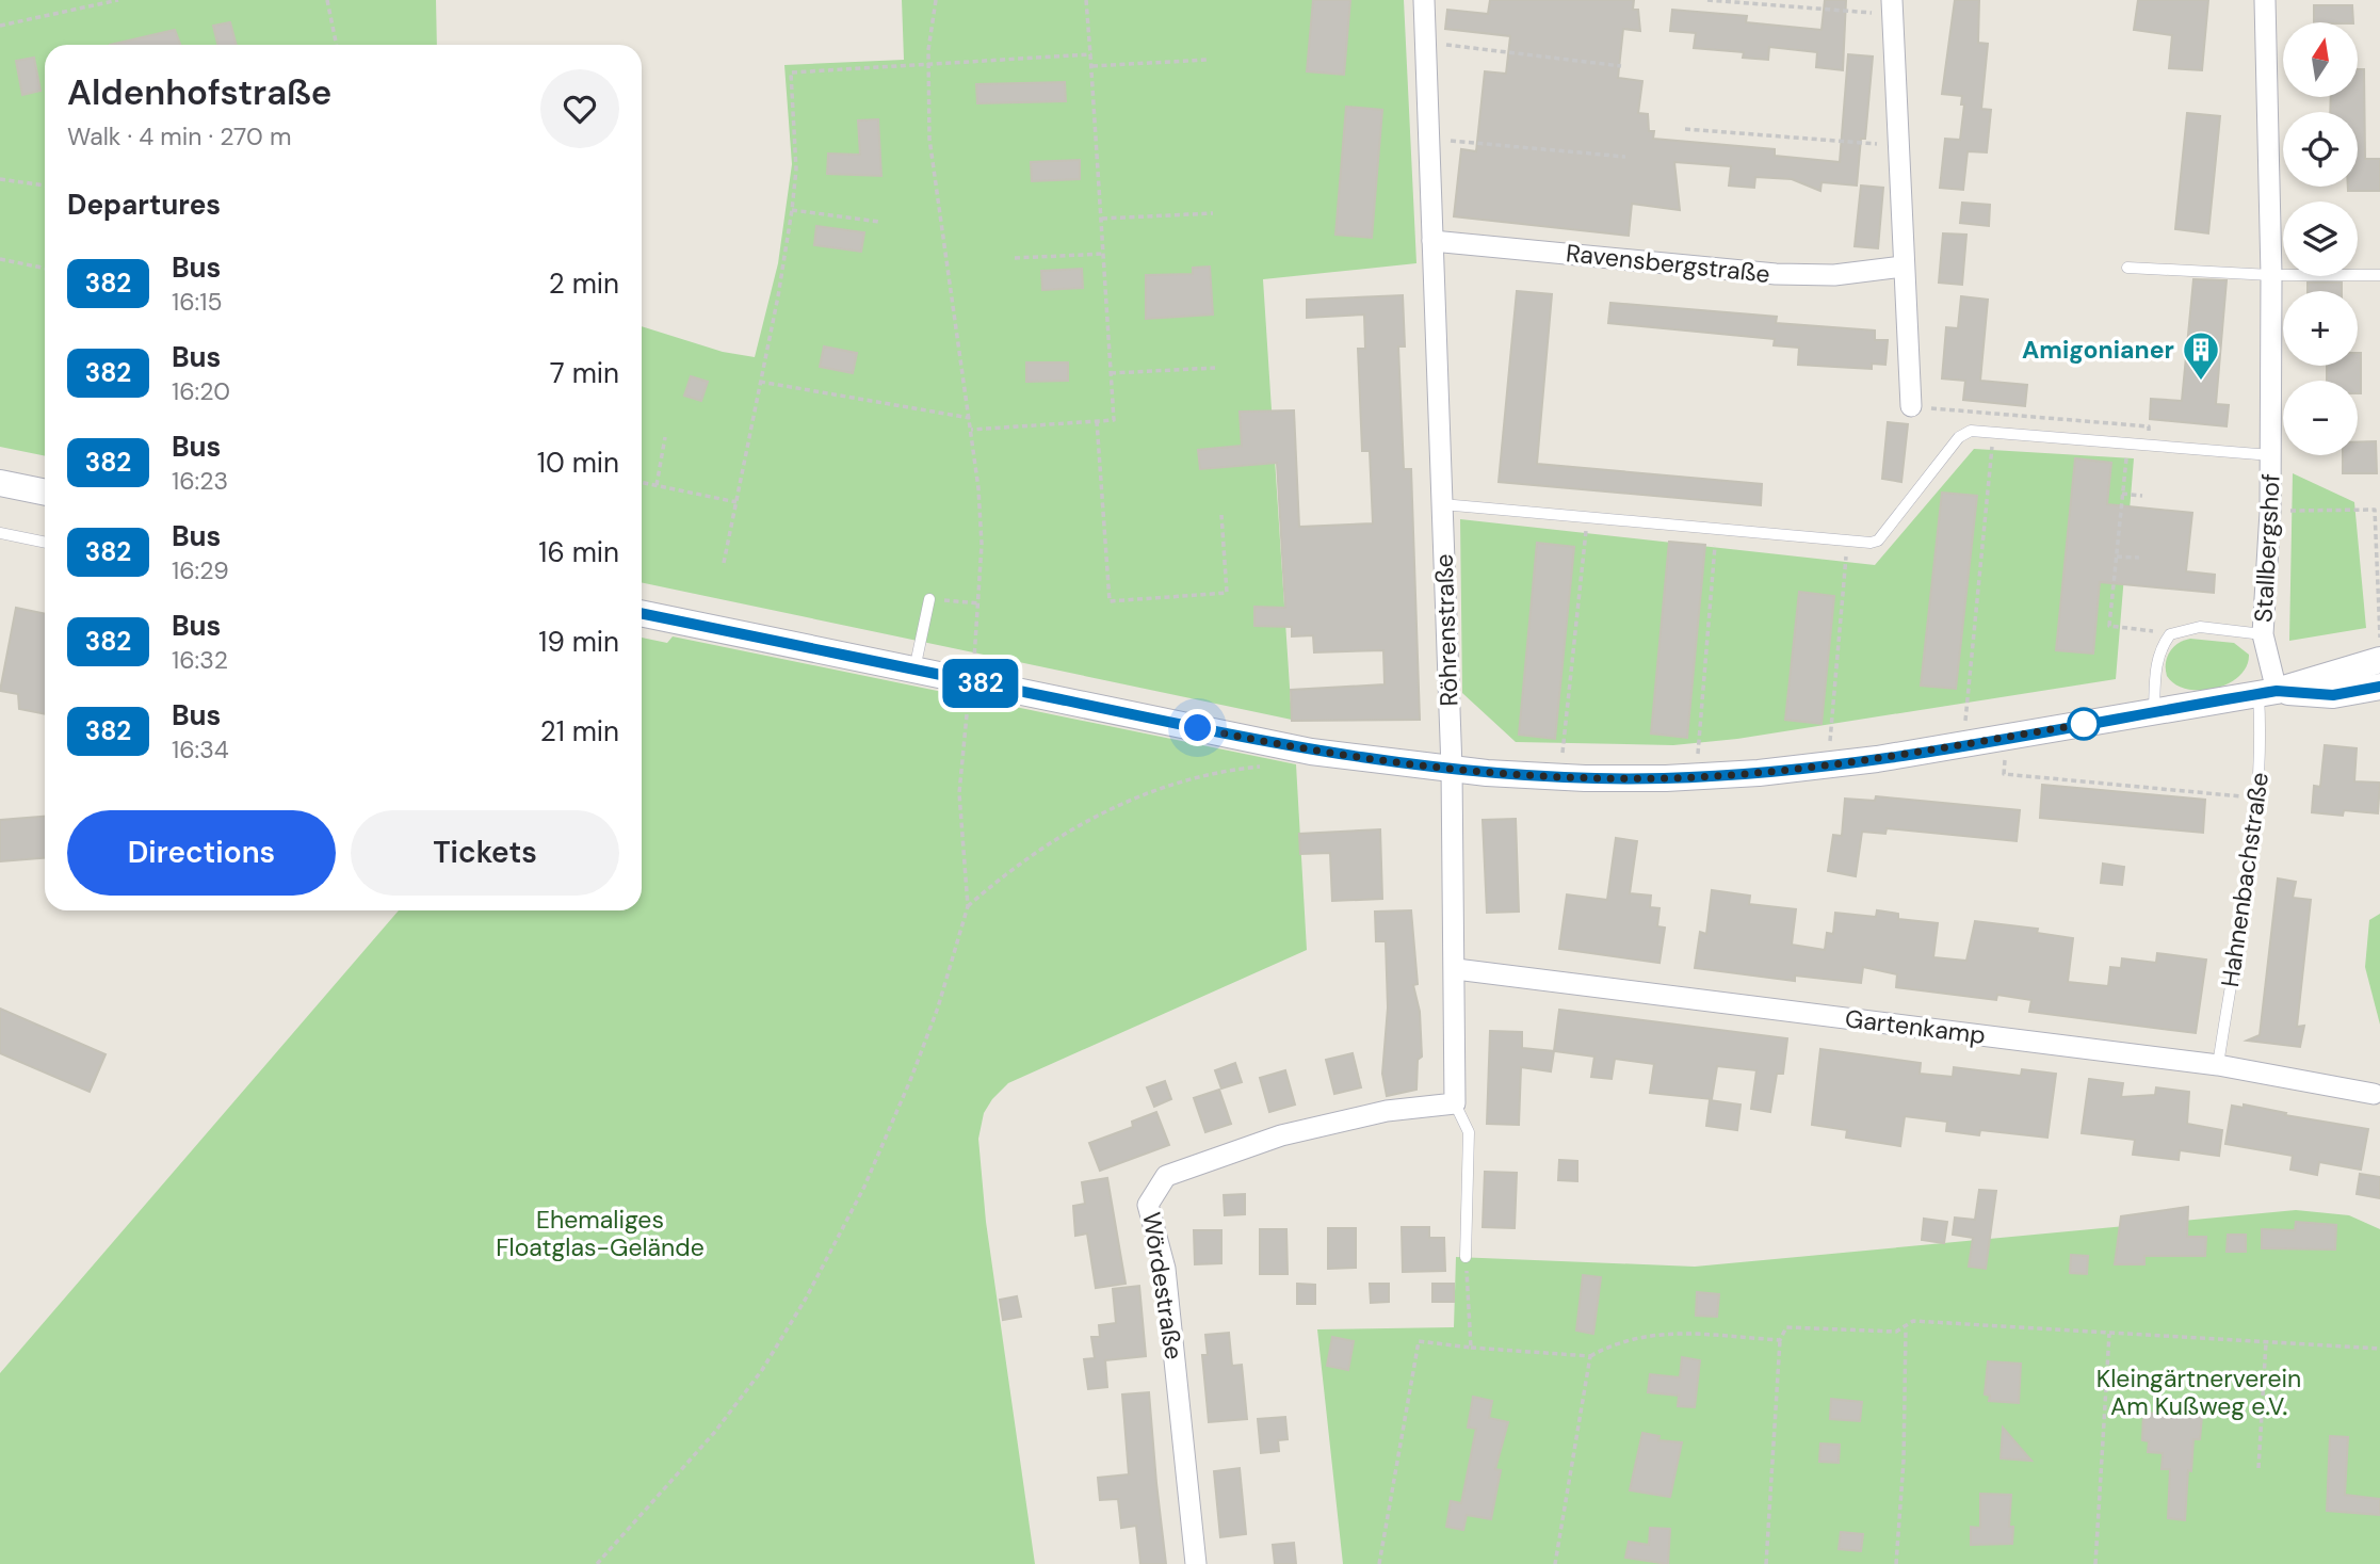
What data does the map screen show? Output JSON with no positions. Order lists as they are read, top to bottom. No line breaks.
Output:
{"streets":{"street":["Ravensbergstraße","Stallbergshof","Röhrenstraße","Gartenkamp","Wördestraße"],"lane":["Hahnenbachstraße"]},"crossings":[["Ravensbergstraße","Röhrenstraße"],["Stallbergshof","Hahnenbachstraße"],["Röhrenstraße","Gartenkamp"],["Röhrenstraße","Wördestraße"],["Hahnenbachstraße","Gartenkamp"]],"parks":["Ehemaliges Floatglas-Gelände","Kleingärtnerverein Am Kußweg e.V."],"places":{"building":["Amigonianer"]},"lines":["bus line 382"],"north":"top","page":{"on_map":"382","map_buttons":["+","−"],"heading":[["Aldenhofstraße","Walk · 4 min · 270 m"],"Departures"],"list":[{"mark":"382","name":"Bus","note":"16:15","value":"2 min"},{"mark":"382","name":"Bus","note":"16:20","value":"7 min"},{"mark":"382","name":"Bus","note":"16:23","value":"10 min"},{"mark":"382","name":"Bus","note":"16:29","value":"16 min"},{"mark":"382","name":"Bus","note":"16:32","value":"19 min"},{"mark":"382","name":"Bus","note":"16:34","value":"21 min"}],"buttons":["Directions","Tickets"]}}
